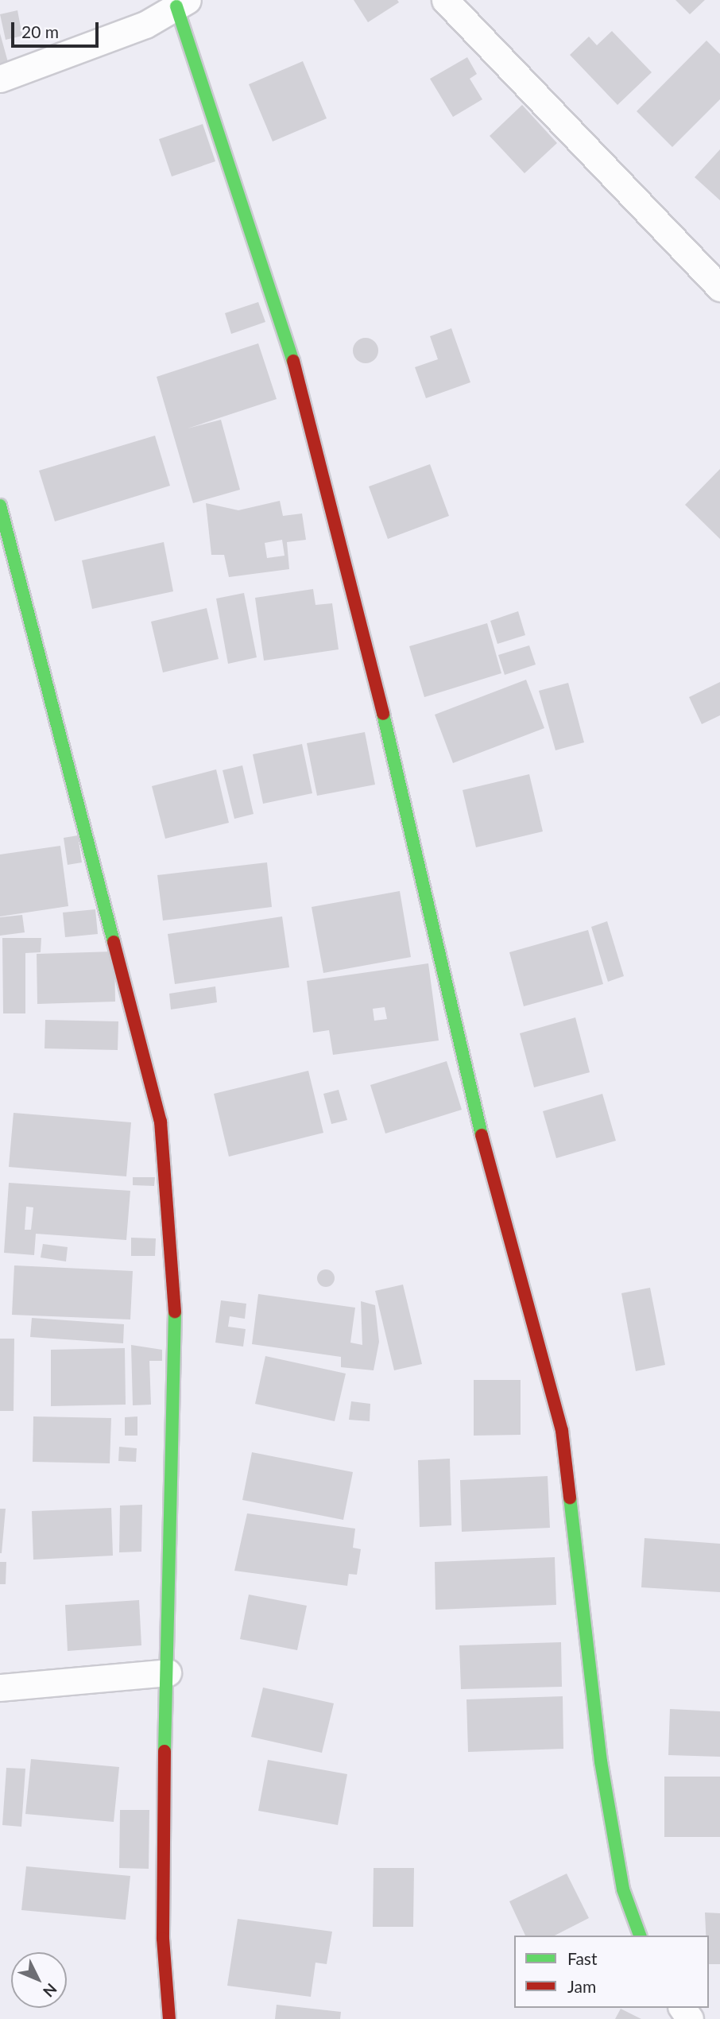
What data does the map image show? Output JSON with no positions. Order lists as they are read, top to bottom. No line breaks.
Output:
{"legend":["Fast","Jam"],"scale_bar":"20 m","north":"bottom right"}
